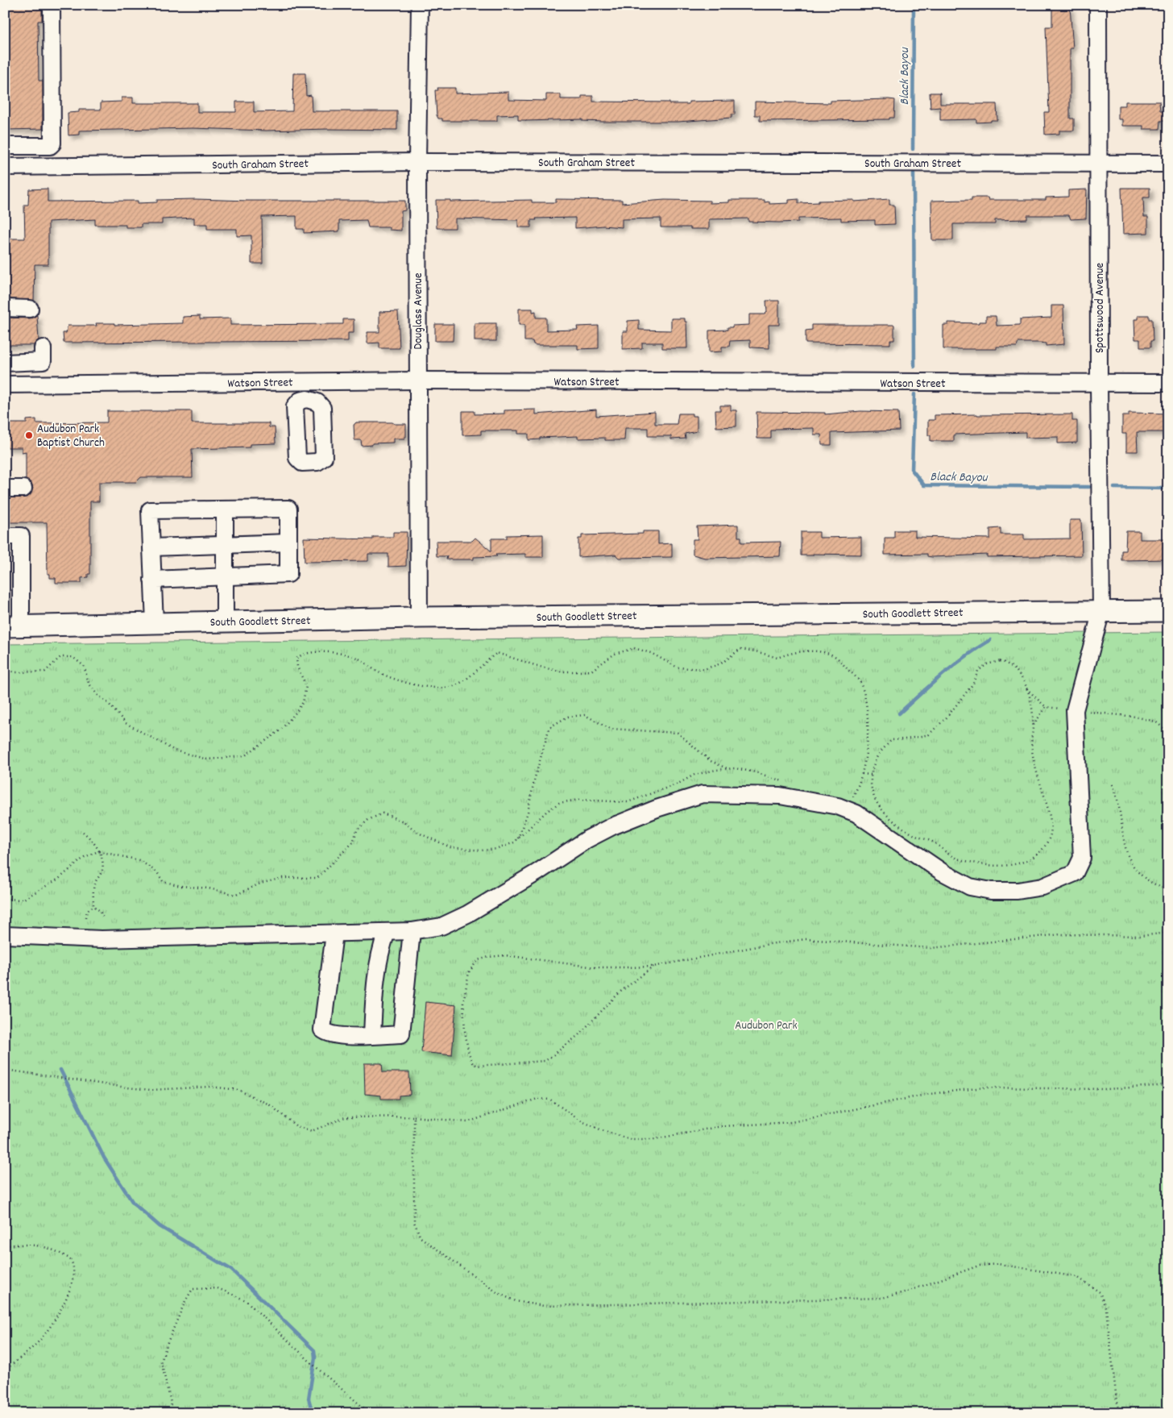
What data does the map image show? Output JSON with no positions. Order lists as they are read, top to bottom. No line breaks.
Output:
{"streets":{"main road":["South Goodlett Street"],"street":["South Graham Street","Spottswood Avenue","Douglass Avenue","Watson Street"]},"crossings":[["South Graham Street","Spottswood Avenue"],["South Graham Street","Douglass Avenue"],["Spottswood Avenue","Watson Street"],["Spottswood Avenue","South Goodlett Street"],["Douglass Avenue","Watson Street"],["Douglass Avenue","South Goodlett Street"]],"water":["Black Bayou"],"parks":["Audubon Park"],"places":["Audubon Park Baptist Church"]}
